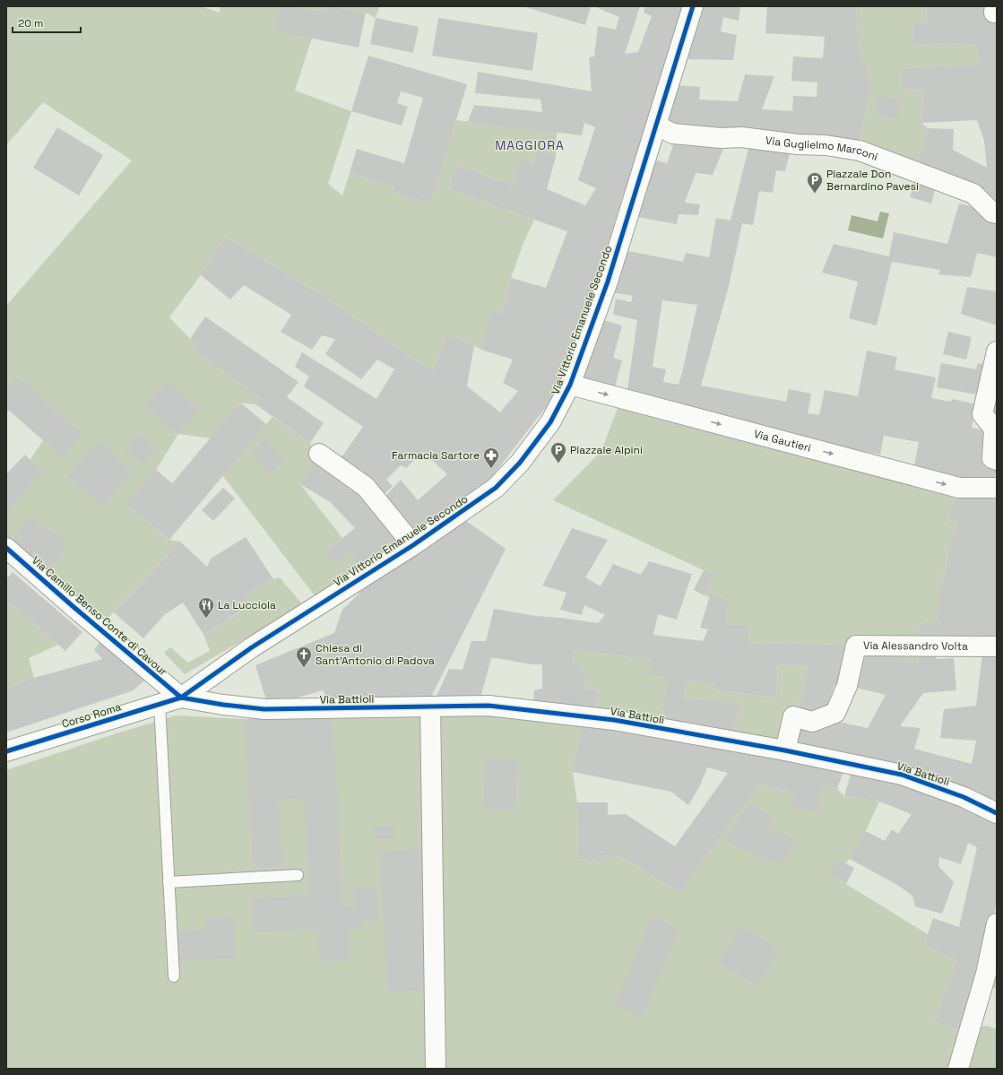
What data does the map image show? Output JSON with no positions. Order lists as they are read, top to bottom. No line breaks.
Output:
{"streets":{"street":["Via Guglielmo Marconi","Via Vittorio Emanuele Secondo","Via Gautieri","Via Camillo Benso Conte di Cavour","Via Alessandro Volta","Via Battioli","Corso Roma"]},"crossings":[["Via Guglielmo Marconi","Via Vittorio Emanuele Secondo"],["Via Vittorio Emanuele Secondo","Via Gautieri"],["Via Vittorio Emanuele Secondo","Via Camillo Benso Conte di Cavour"],["Via Vittorio Emanuele Secondo","Via Battioli"],["Via Vittorio Emanuele Secondo","Corso Roma"],["Via Camillo Benso Conte di Cavour","Via Battioli"],["Via Camillo Benso Conte di Cavour","Corso Roma"],["Via Alessandro Volta","Via Battioli"],["Via Battioli","Corso Roma"]],"one_way":["Via Gautieri"],"districts":["MAGGIORA"],"places":{"parking":["Piazzale Don Bernardino Pavesi","Piazzale Alpini"],"pharmacy":["Farmacia Sartore"],"restaurant":["La Lucciola"],"church":["Chiesa di Sant'Antonio di Padova"]},"scale_bar":"20 m"}
